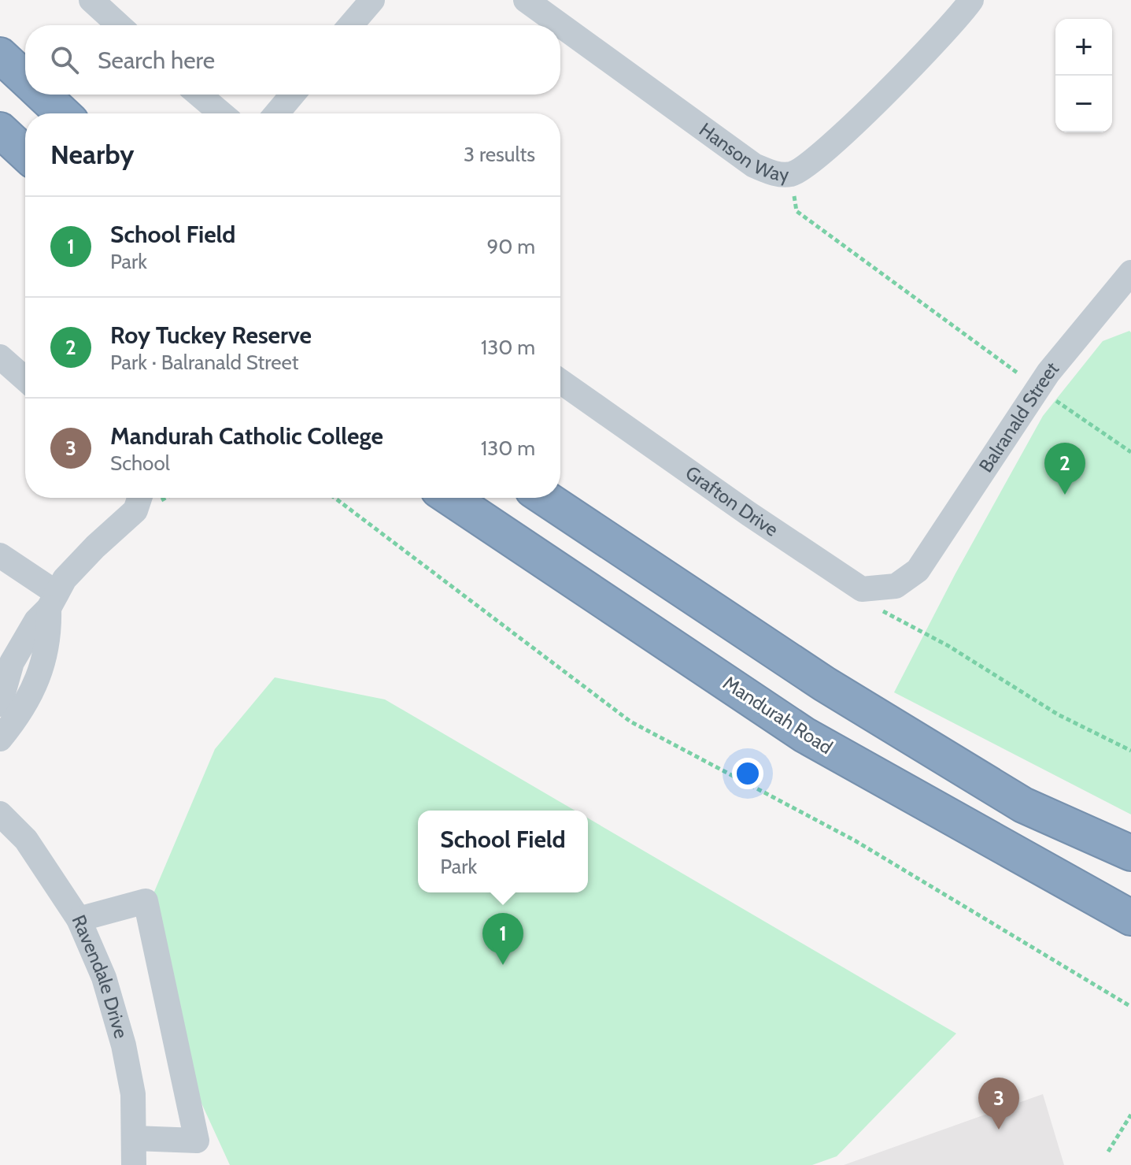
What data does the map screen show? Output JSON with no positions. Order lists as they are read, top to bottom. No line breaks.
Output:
{"streets":{"highway":["Mandurah Road"],"street":["Hanson Way","Balranald Street","Grafton Drive","Ravendale Drive"]},"crossings":[["Balranald Street","Grafton Drive"]],"page":{"map_buttons":["+","−"],"search":"Search here","heading":["Nearby","3 results"],"list":[{"mark":"1","name":"School Field","note":"Park","value":"90 m"},{"mark":"2","name":"Roy Tuckey Reserve","note":"Park · Balranald Street","value":"130 m"},{"mark":"3","name":"Mandurah Catholic College","note":"School","value":"130 m"}],"pins":["2","1","3"],"popup":["School Field","Park"]}}
